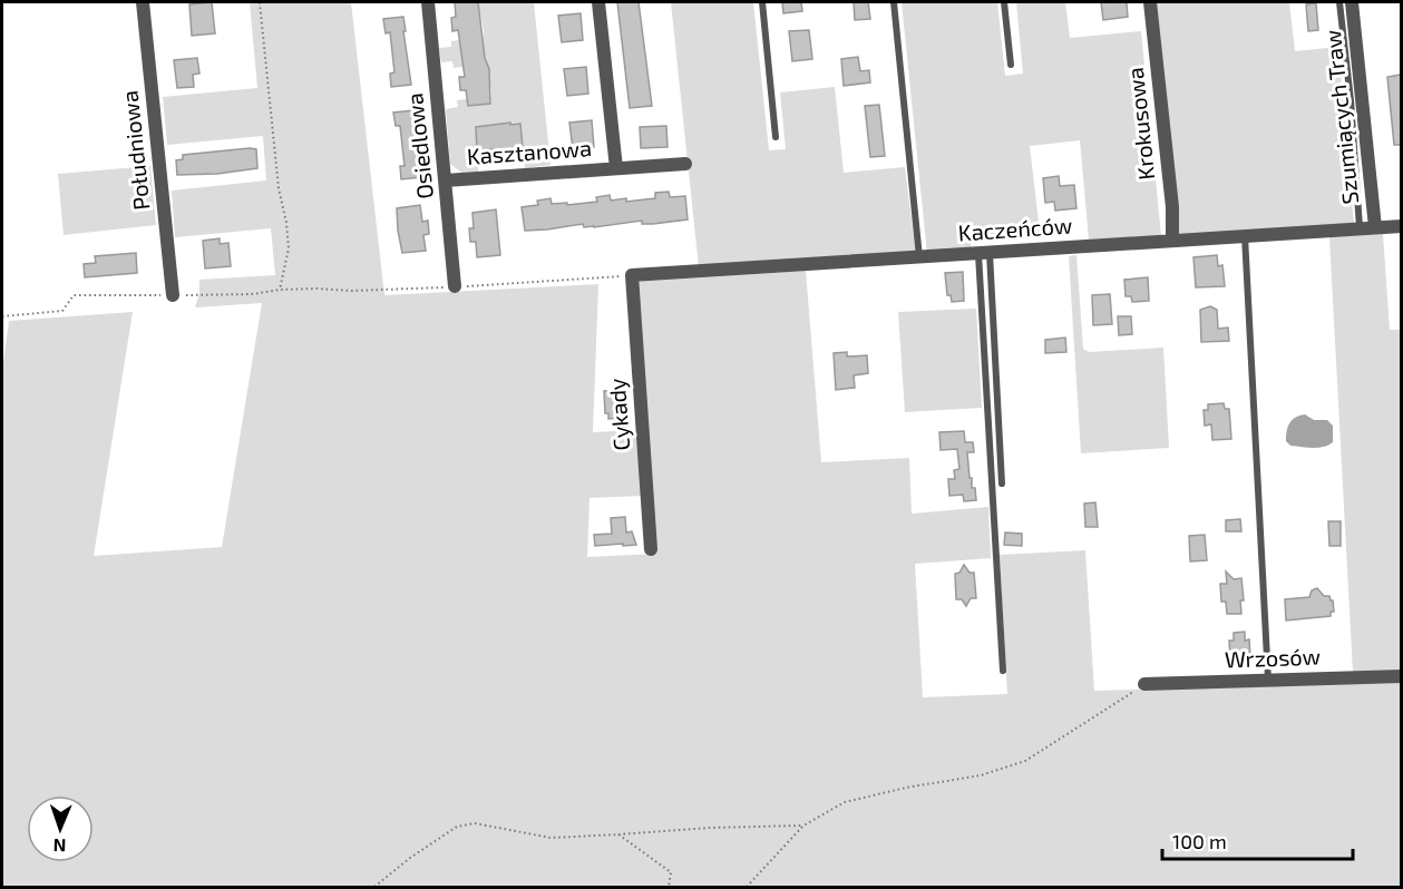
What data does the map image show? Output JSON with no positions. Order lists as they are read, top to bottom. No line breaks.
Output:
{"streets":{"street":["Szumiących Traw","Krokusowa","Osiedlowa","Południowa","Kasztanowa","Kaczeńców","Cykady","Wrzosów"]},"crossings":[["Szumiących Traw","Kaczeńców"],["Krokusowa","Kaczeńców"],["Osiedlowa","Kasztanowa"],["Kaczeńców","Cykady"]],"scale_bar":"100 m","north":"bottom"}
